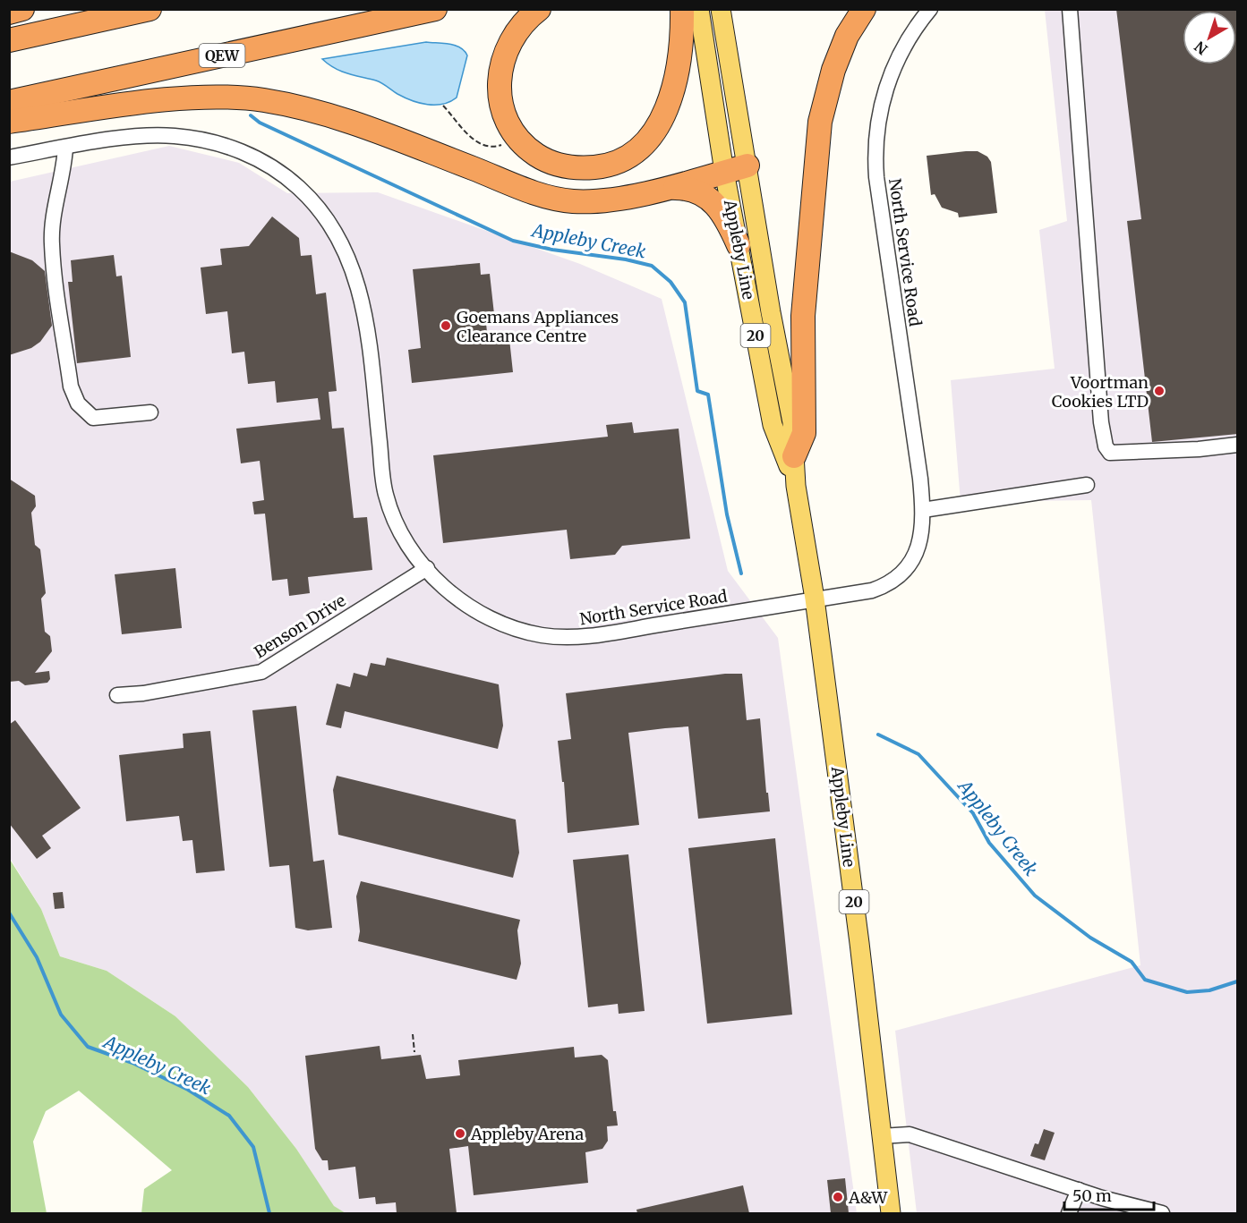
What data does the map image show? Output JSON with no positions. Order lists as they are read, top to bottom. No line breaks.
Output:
{"streets":{"highway":["QEW"],"main road":["Appleby Line","20"],"street":["North Service Road","Benson Drive"]},"crossings":[["Appleby Line","North Service Road"],["North Service Road","Benson Drive"]],"water":["Appleby Creek"],"places":["Goemans Appliances Clearance Centre","Voortman Cookies LTD","Appleby Arena","A&W"],"scale_bar":"50 m","north":"bottom left"}
